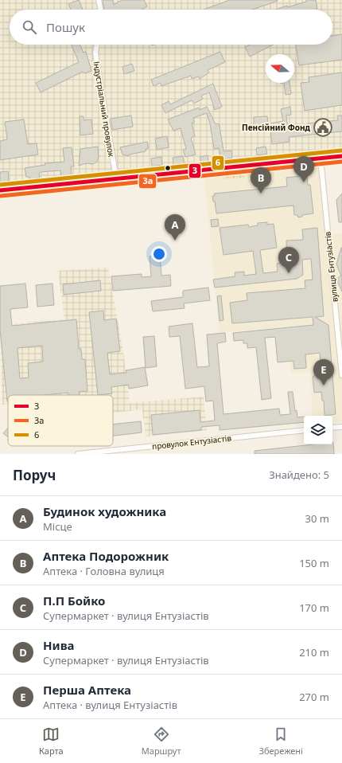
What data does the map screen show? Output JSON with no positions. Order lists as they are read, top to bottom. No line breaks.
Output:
{"streets":{"street":["Індустріальний провулок","вулиця Ентузіастів","провулок Ентузіастів"]},"places":{"public building":["Пенсійний Фонд"]},"lines":["transit line 6","transit line 3","transit line 3а"],"legend":["3","3а","6"],"north":"left","page":{"search":"Пошук","pins":["D","B","A","C","E"],"heading":["Поруч","Знайдено: 5"],"list":[{"mark":"A","name":"Будинок художника","note":"Місце","value":"30 m"},{"mark":"B","name":"Аптека Подорожник","note":"Аптека · Головна вулиця","value":"150 m"},{"mark":"C","name":"П.П Бойко","note":"Супермаркет · вулиця Ентузіастів","value":"170 m"},{"mark":"D","name":"Нива","note":"Супермаркет · вулиця Ентузіастів","value":"210 m"},{"mark":"E","name":"Перша Аптека","note":"Аптека · вулиця Ентузіастів","value":"270 m"}],"nav":["Карта","Маршрут","Збережені"]}}
